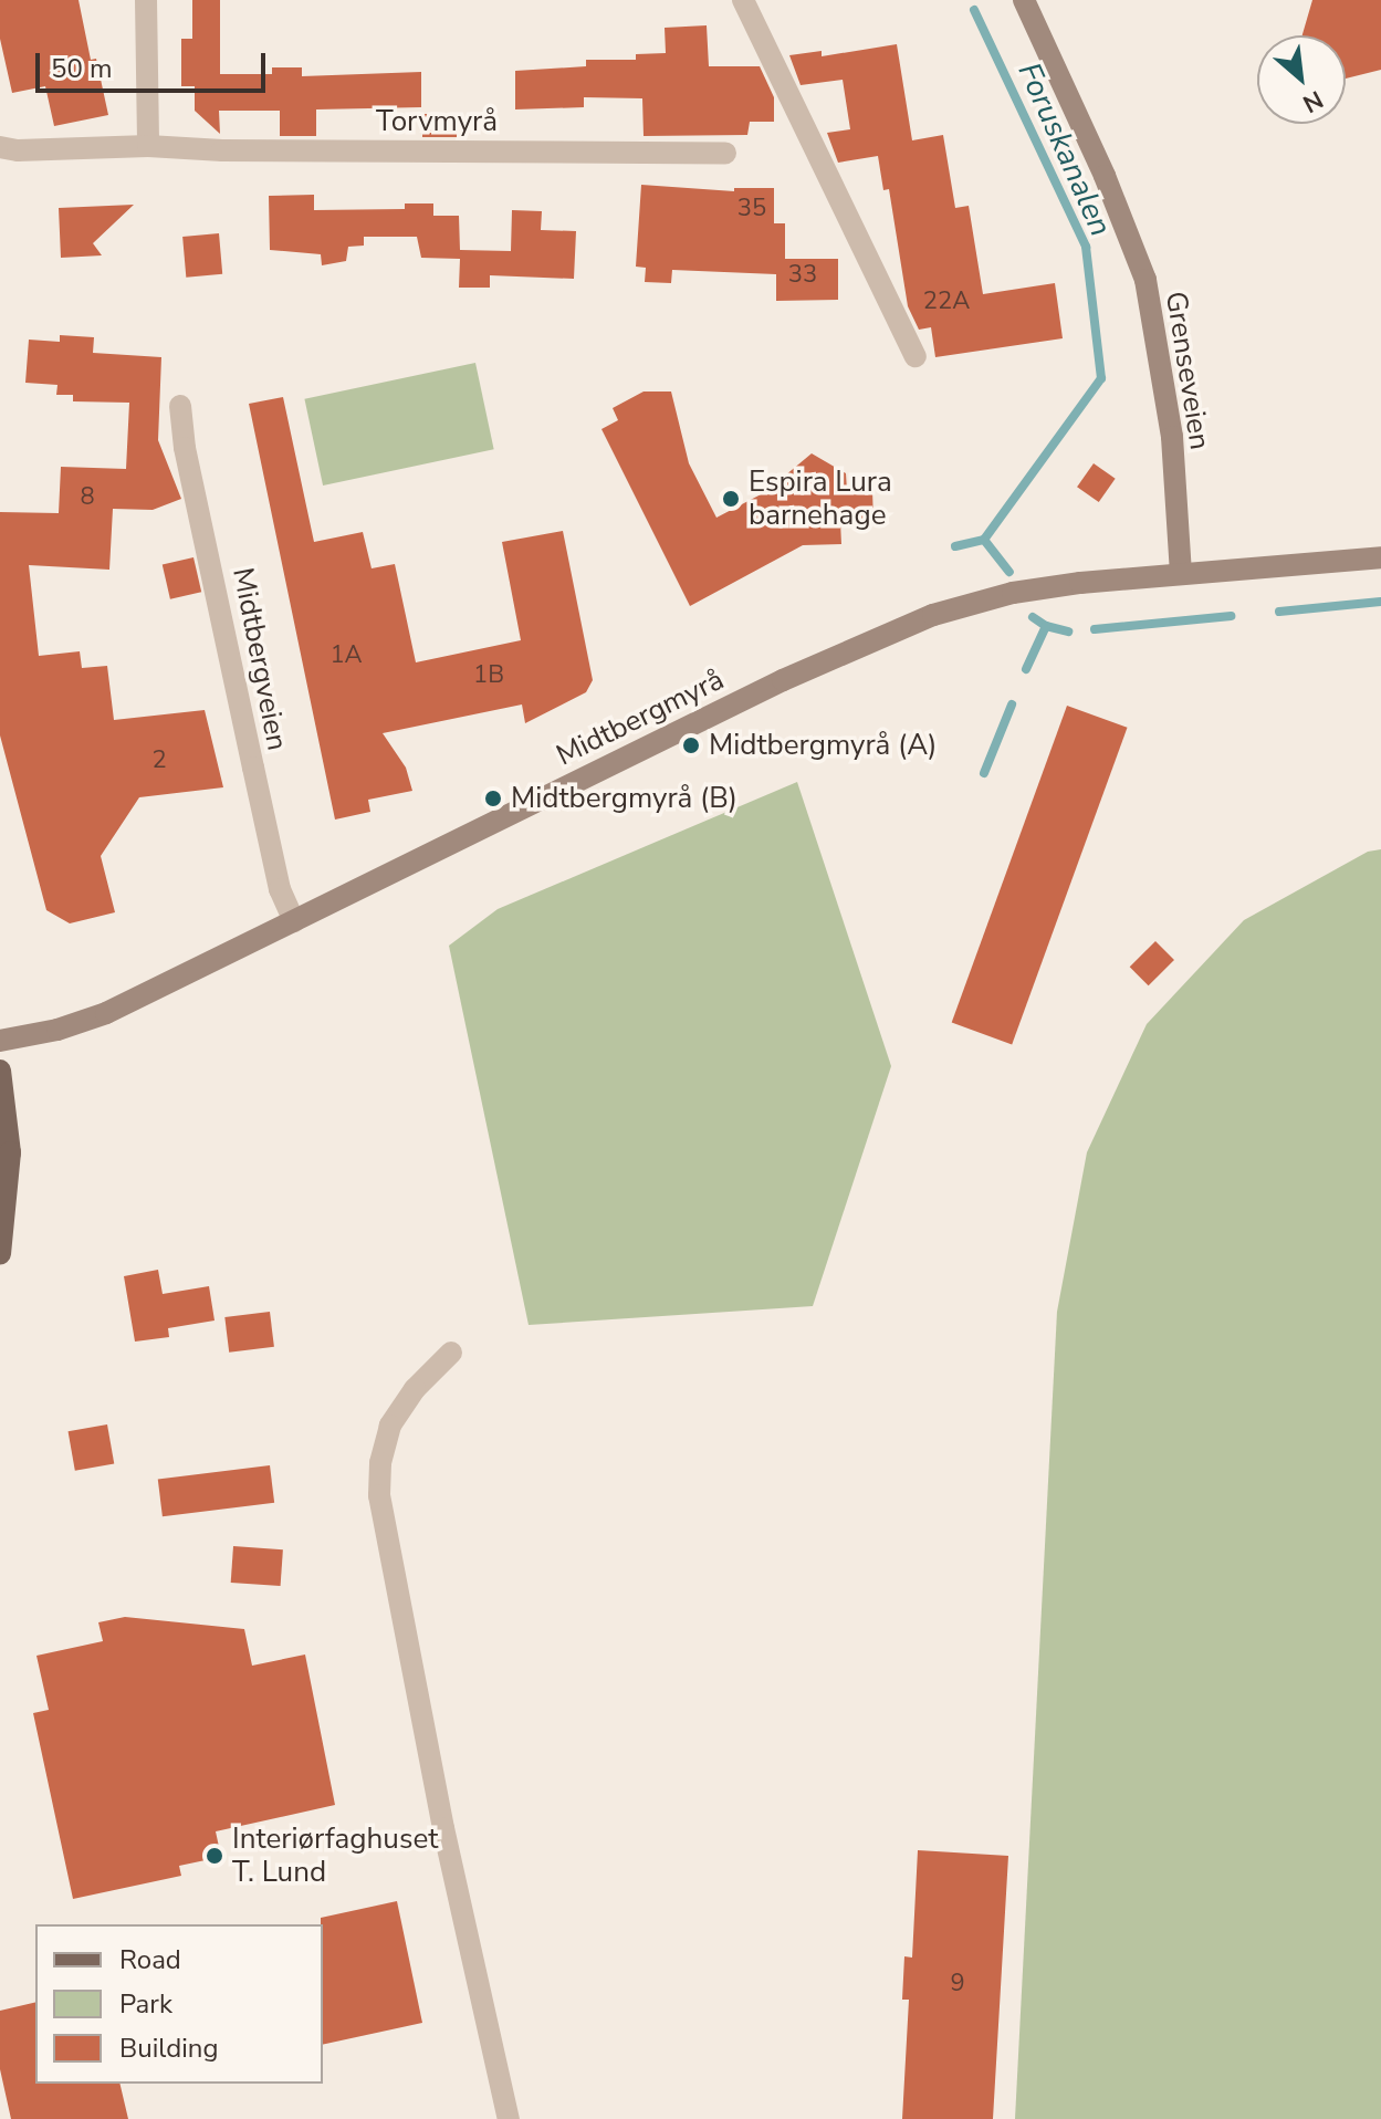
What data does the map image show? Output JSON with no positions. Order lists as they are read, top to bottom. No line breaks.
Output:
{"streets":{"street":["Torvmyrå","Grenseveien","Midtbergveien","Midtbergmyrå"]},"crossings":[["Grenseveien","Midtbergmyrå"],["Midtbergveien","Midtbergmyrå"]],"water":["Foruskanalen"],"places":["Espira Lura barnehage","Midtbergmyrå (A)","Midtbergmyrå (B)","Interiørfaghuset T. Lund"],"house_numbers":["35","33","22A","8","1A","1B","2","9"],"legend":["Road","Park","Building"],"scale_bar":"50 m","north":"bottom right"}
